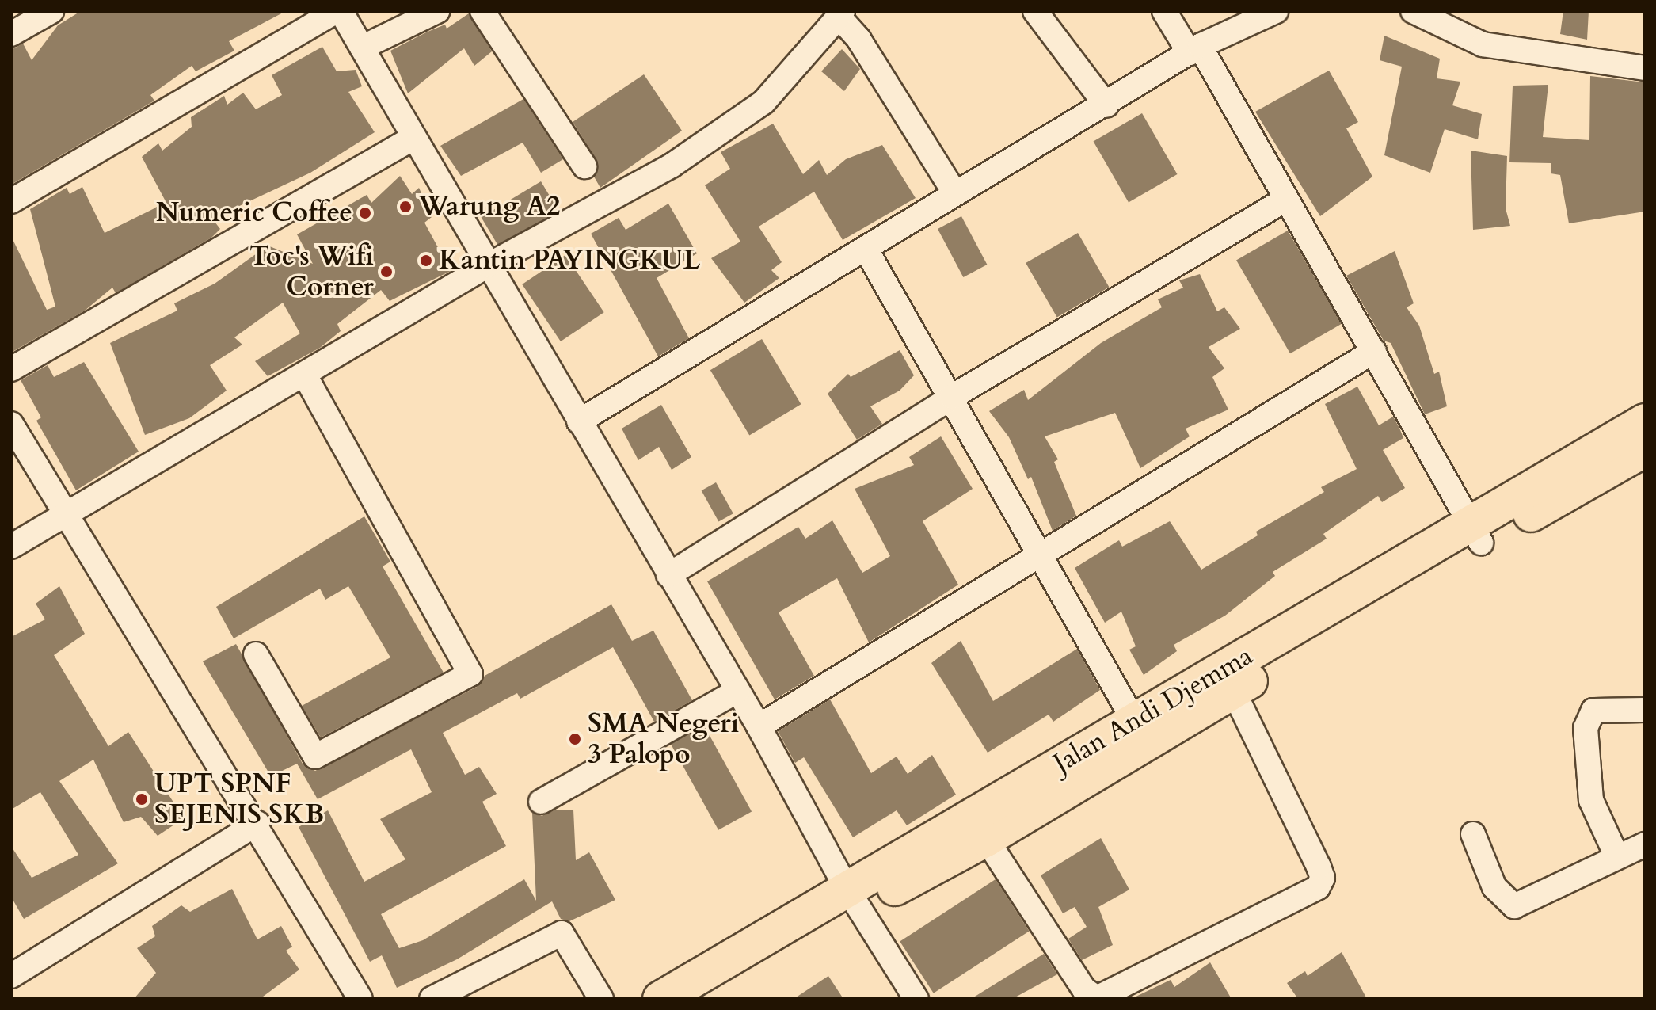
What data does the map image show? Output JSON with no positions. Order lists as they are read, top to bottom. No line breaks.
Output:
{"streets":{"highway":["Jalan Andi Djemma"]},"places":["Warung A2","Numeric Coffee","Kantin PAYINGKUL","Toc's Wifi Corner","SMA Negeri 3 Palopo","UPT SPNF SEJENIS SKB"]}
